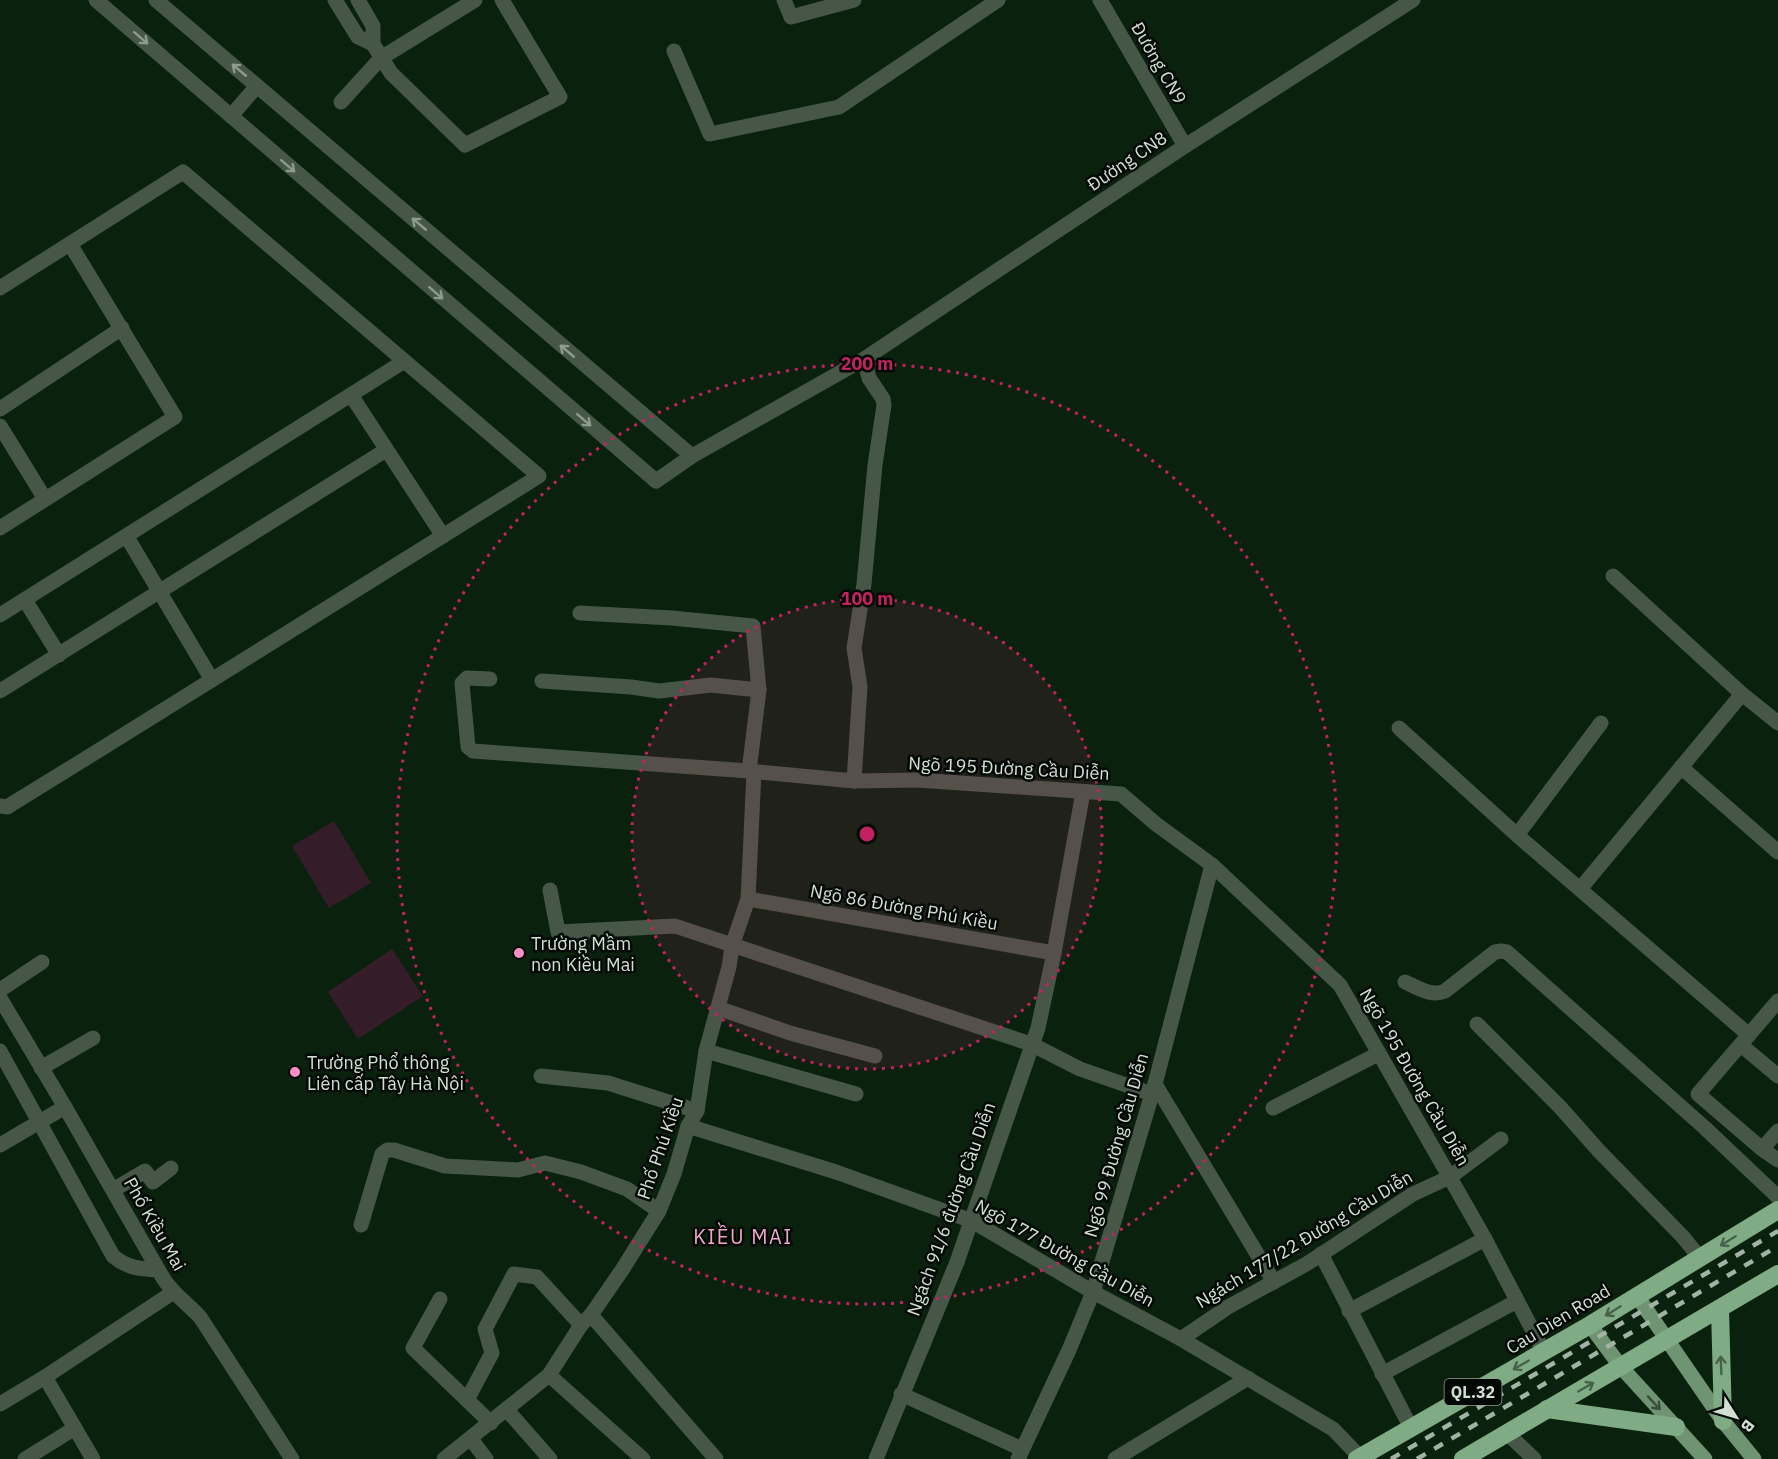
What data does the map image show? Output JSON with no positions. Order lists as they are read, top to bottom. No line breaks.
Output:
{"streets":{"highway":["Cau Dien Road","QL.32"],"street":["Đường CN9","Đường CN8","Ngõ 195 Đường Cầu Diễn","Ngõ 86 Đường Phú Kiều","Ngõ 99 Đường Cầu Diễn","Phố Phú Kiều","Ngách 91/6 đường Cầu Diễn","Phố Kiều Mai","Ngách 177/22 Đường Cầu Diễn","Ngõ 177 Đường Cầu Diễn"]},"crossings":[["Đường CN9","Đường CN8"],["Ngõ 195 Đường Cầu Diễn","Ngõ 99 Đường Cầu Diễn"],["Ngõ 195 Đường Cầu Diễn","Phố Phú Kiều"],["Ngõ 195 Đường Cầu Diễn","Ngách 91/6 đường Cầu Diễn"],["Ngõ 195 Đường Cầu Diễn","Ngách 177/22 Đường Cầu Diễn"],["Ngõ 195 Đường Cầu Diễn","Cau Dien Road"],["Ngõ 86 Đường Phú Kiều","Phố Phú Kiều"],["Ngõ 86 Đường Phú Kiều","Ngách 91/6 đường Cầu Diễn"],["Ngõ 99 Đường Cầu Diễn","Ngõ 177 Đường Cầu Diễn"],["Phố Phú Kiều","Ngõ 177 Đường Cầu Diễn"],["Ngách 91/6 đường Cầu Diễn","Ngõ 177 Đường Cầu Diễn"],["Ngách 177/22 Đường Cầu Diễn","Ngõ 177 Đường Cầu Diễn"],["Ngõ 177 Đường Cầu Diễn","Cau Dien Road"]],"districts":["KIỀU MAI"],"places":["Trường Mầm non Kiều Mai","Trường Phổ thông Liên cấp Tây Hà Nội"],"north":"bottom right","rings":["200 m","100 m"]}
